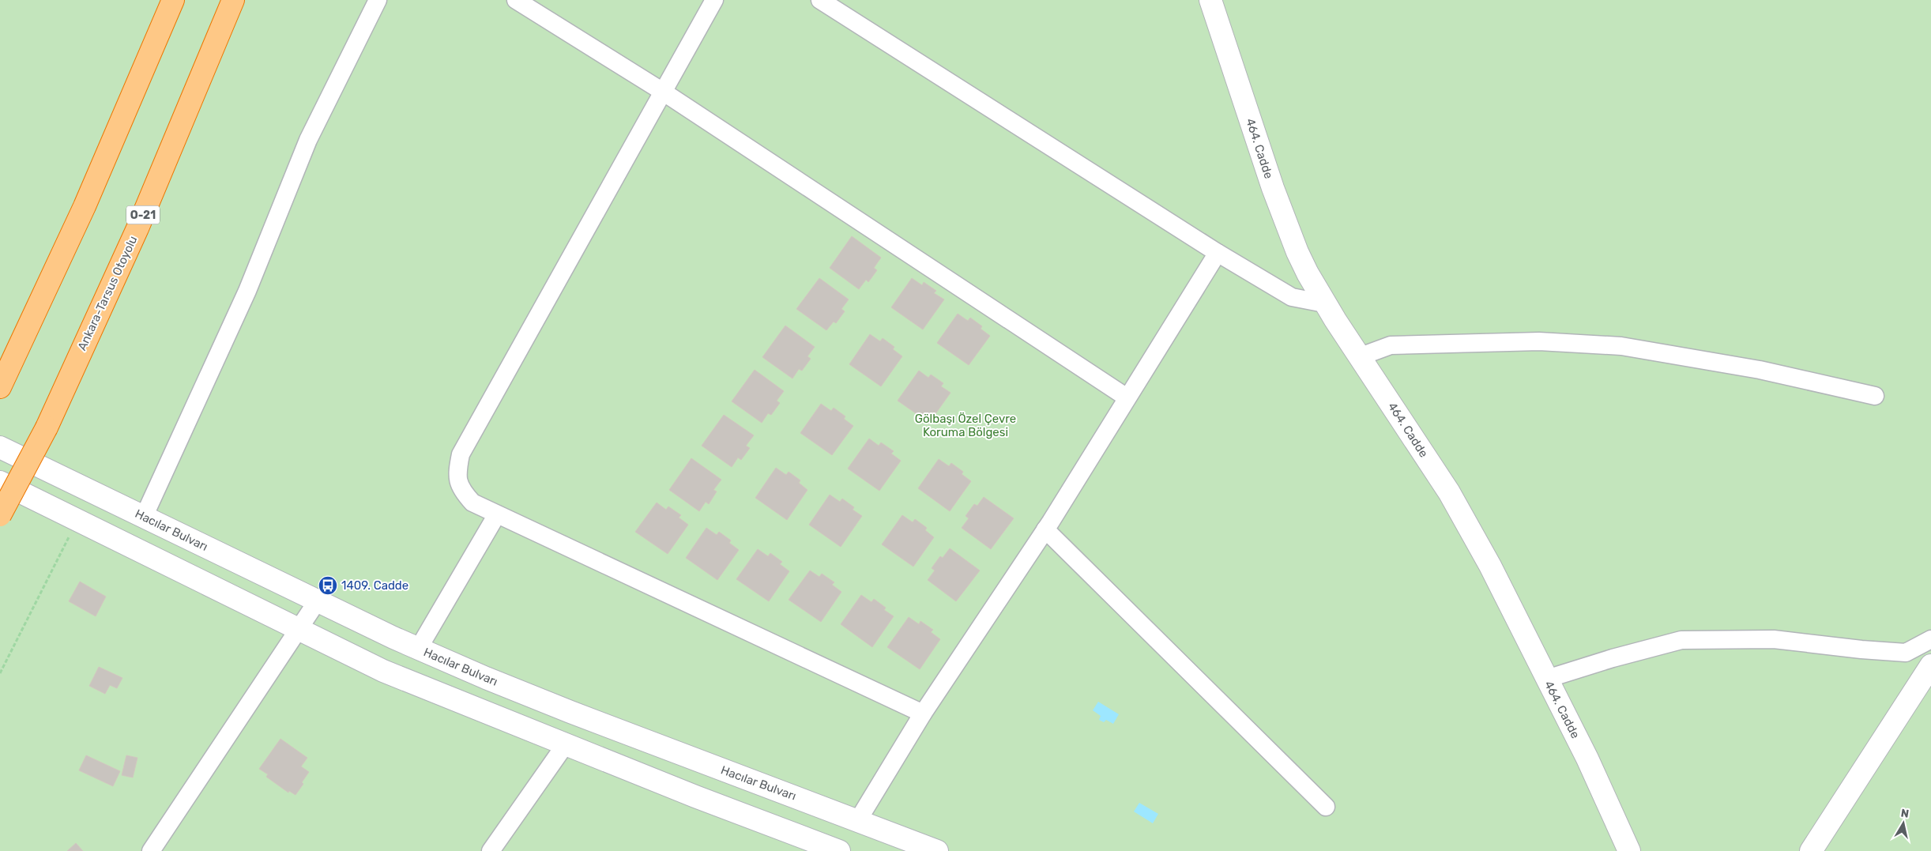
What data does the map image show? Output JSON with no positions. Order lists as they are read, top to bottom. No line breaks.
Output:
{"streets":{"highway":["O-21","Ankara-Tarsus Otoyolu"],"main road":["464. Cadde","Hacılar Bulvarı"]},"parks":["Gölbaşı Özel Çevre Koruma Bölgesi"],"places":{"bus stop":["1409. Cadde"]},"north":"top"}
